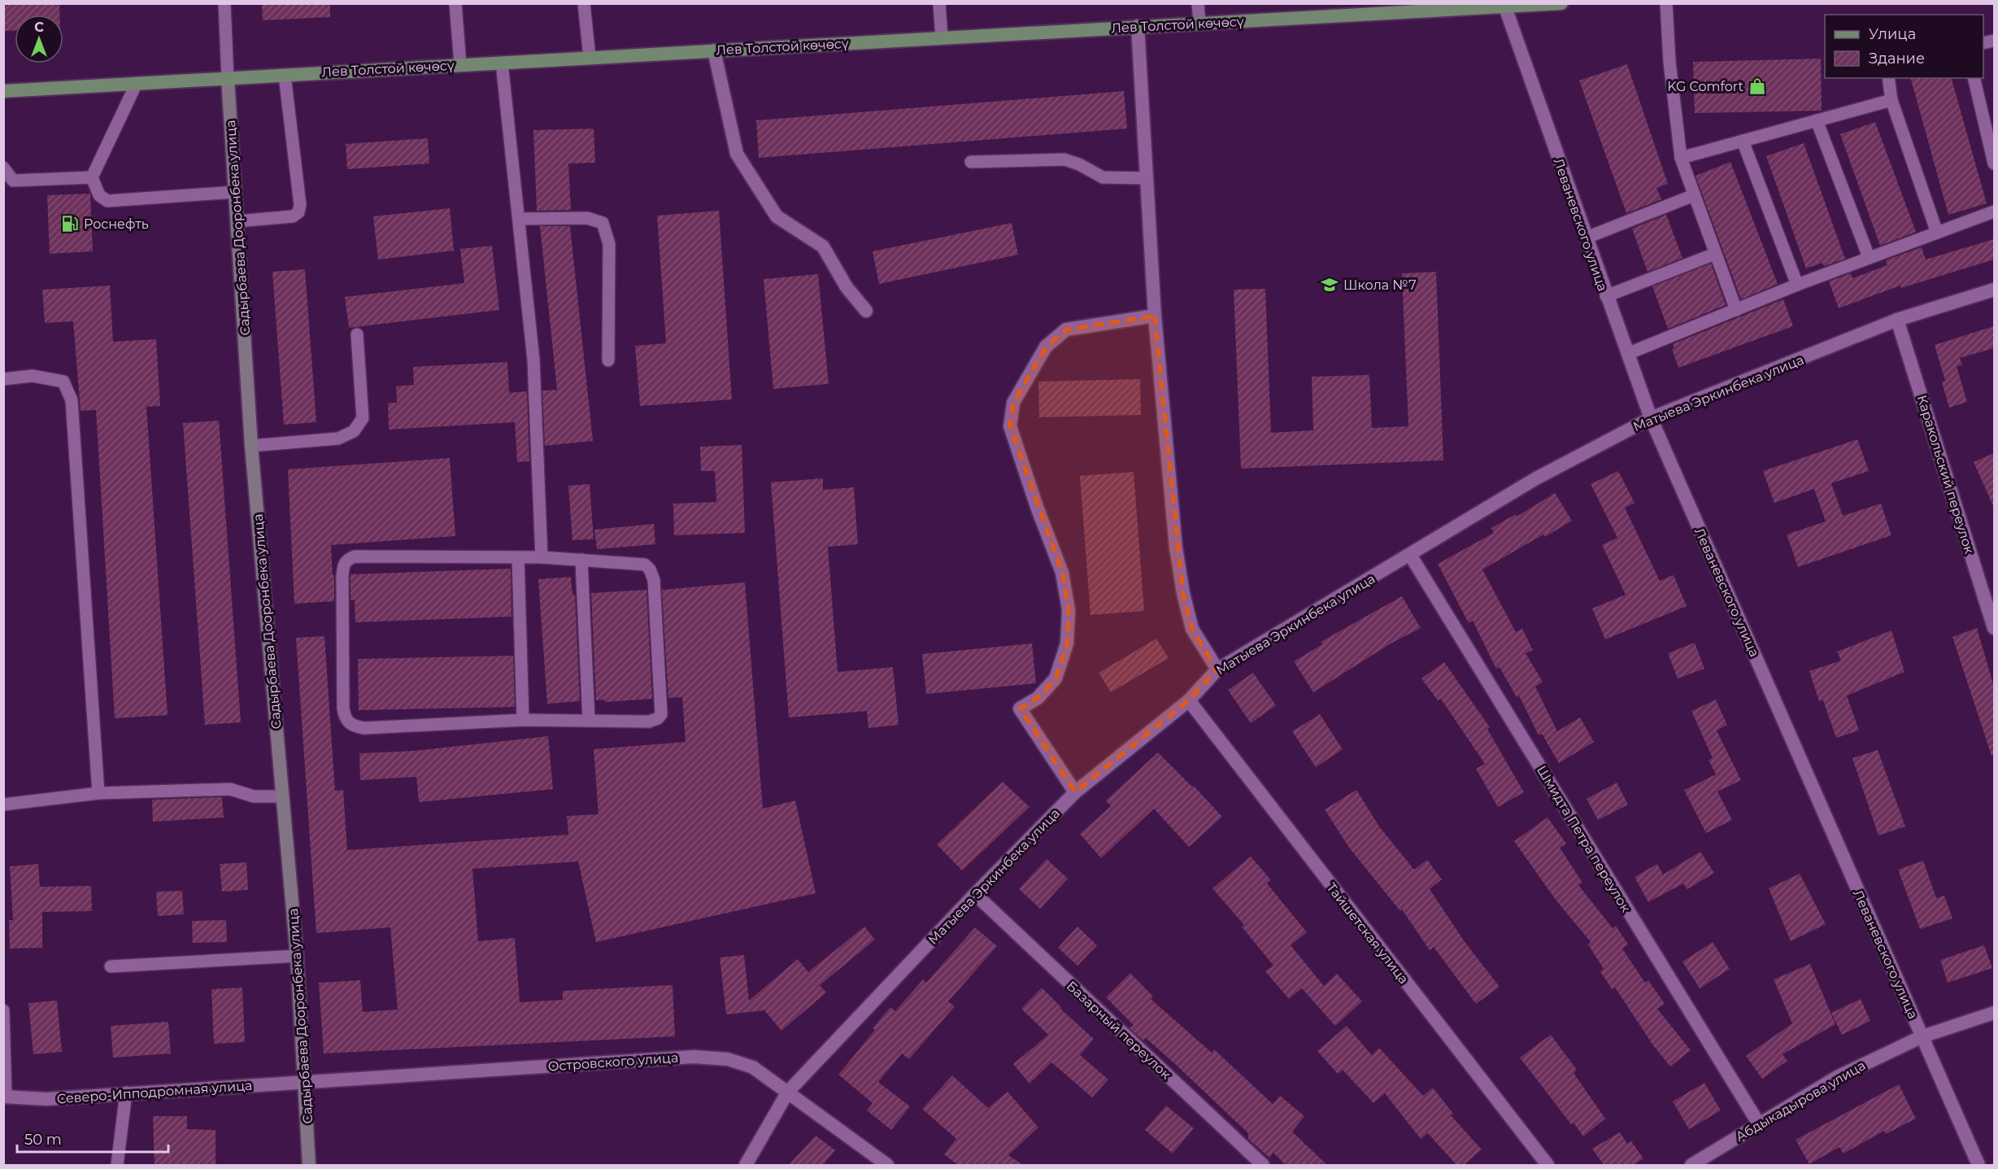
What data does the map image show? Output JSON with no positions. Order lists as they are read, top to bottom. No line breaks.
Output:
{"streets":{"main road":["Лев Толстой көчөсү","Садырбаева Дооронбека улица"],"street":["Леваневского улица","Матыева Эркинбека улица","Каракольский переулок","Шмидта Петра переулок","Тайшетская улица","Базарный переулок","Островского улица","Северо-Ипподромная улица","Абдыкадырова улица"]},"crossings":[["Лев Толстой көчөсү","Леваневского улица"],["Лев Толстой көчөсү","Садырбаева Дооронбека улица"],["Леваневского улица","Матыева Эркинбека улица"],["Леваневского улица","Абдыкадырова улица"],["Садырбаева Дооронбека улица","Островского улица"],["Садырбаева Дооронбека улица","Северо-Ипподромная улица"],["Матыева Эркинбека улица","Каракольский переулок"],["Матыева Эркинбека улица","Шмидта Петра переулок"],["Матыева Эркинбека улица","Тайшетская улица"],["Матыева Эркинбека улица","Базарный переулок"],["Матыева Эркинбека улица","Островского улица"],["Шмидта Петра переулок","Абдыкадырова улица"],["Островского улица","Северо-Ипподромная улица"]],"places":{"shop":["KG Comfort"],"fuel station":["Роснефть"],"school or university":["Школа №7"]},"legend":["Улица","Здание"],"scale_bar":"50 m","north":"top"}
